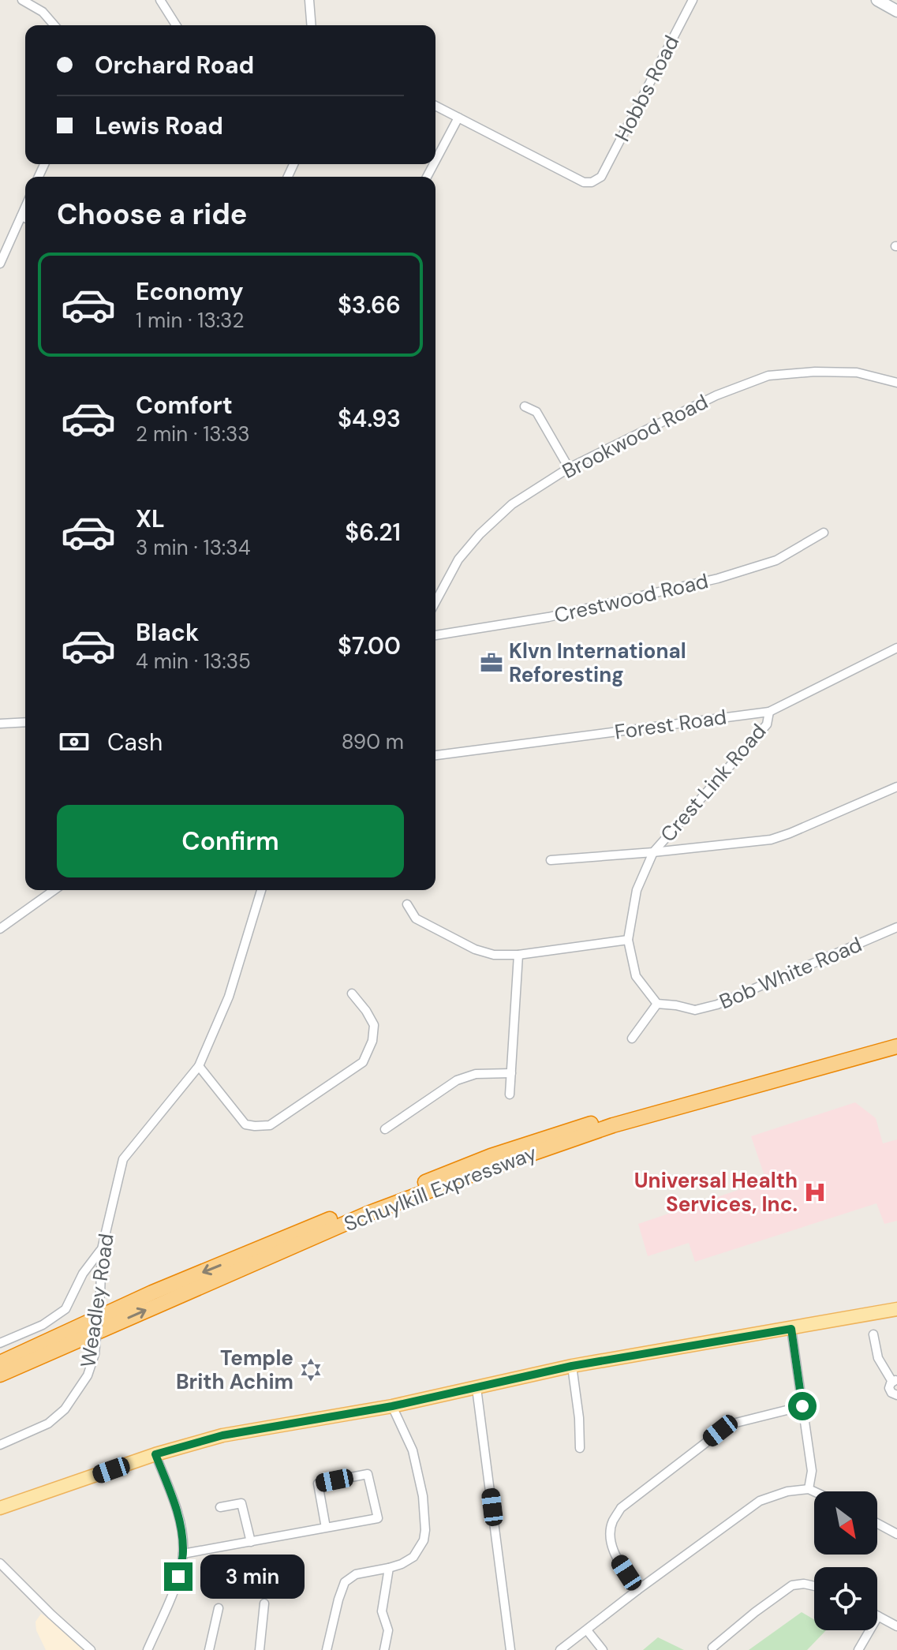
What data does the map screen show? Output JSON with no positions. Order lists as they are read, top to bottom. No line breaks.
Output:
{"streets":{"highway":["Schuylkill Expressway"],"street":["Hobbs Road","Brookwood Road","Crestwood Road","Forest Road","Crest Link Road","Bob White Road","Weadley Road"]},"crossings":[["Forest Road","Crest Link Road"]],"places":{"office":["Klvn International Reforesting"],"hospital":["Universal Health Services, Inc."],"synagogue":["Temple Brith Achim"]},"north":"bottom right","page":{"banner":["Orchard Road","Lewis Road"],"heading":"Choose a ride","list":[{"name":"Economy","note":"1 min · 13:32","value":"$3.66"},{"name":"Comfort","note":"2 min · 13:33","value":"$4.93"},{"name":"XL","note":"3 min · 13:34","value":"$6.21"},{"name":"Black","note":"4 min · 13:35","value":"$7.00"}],"pay":["Cash","890 m"],"buttons":"Confirm","bubble":"3 min"}}
